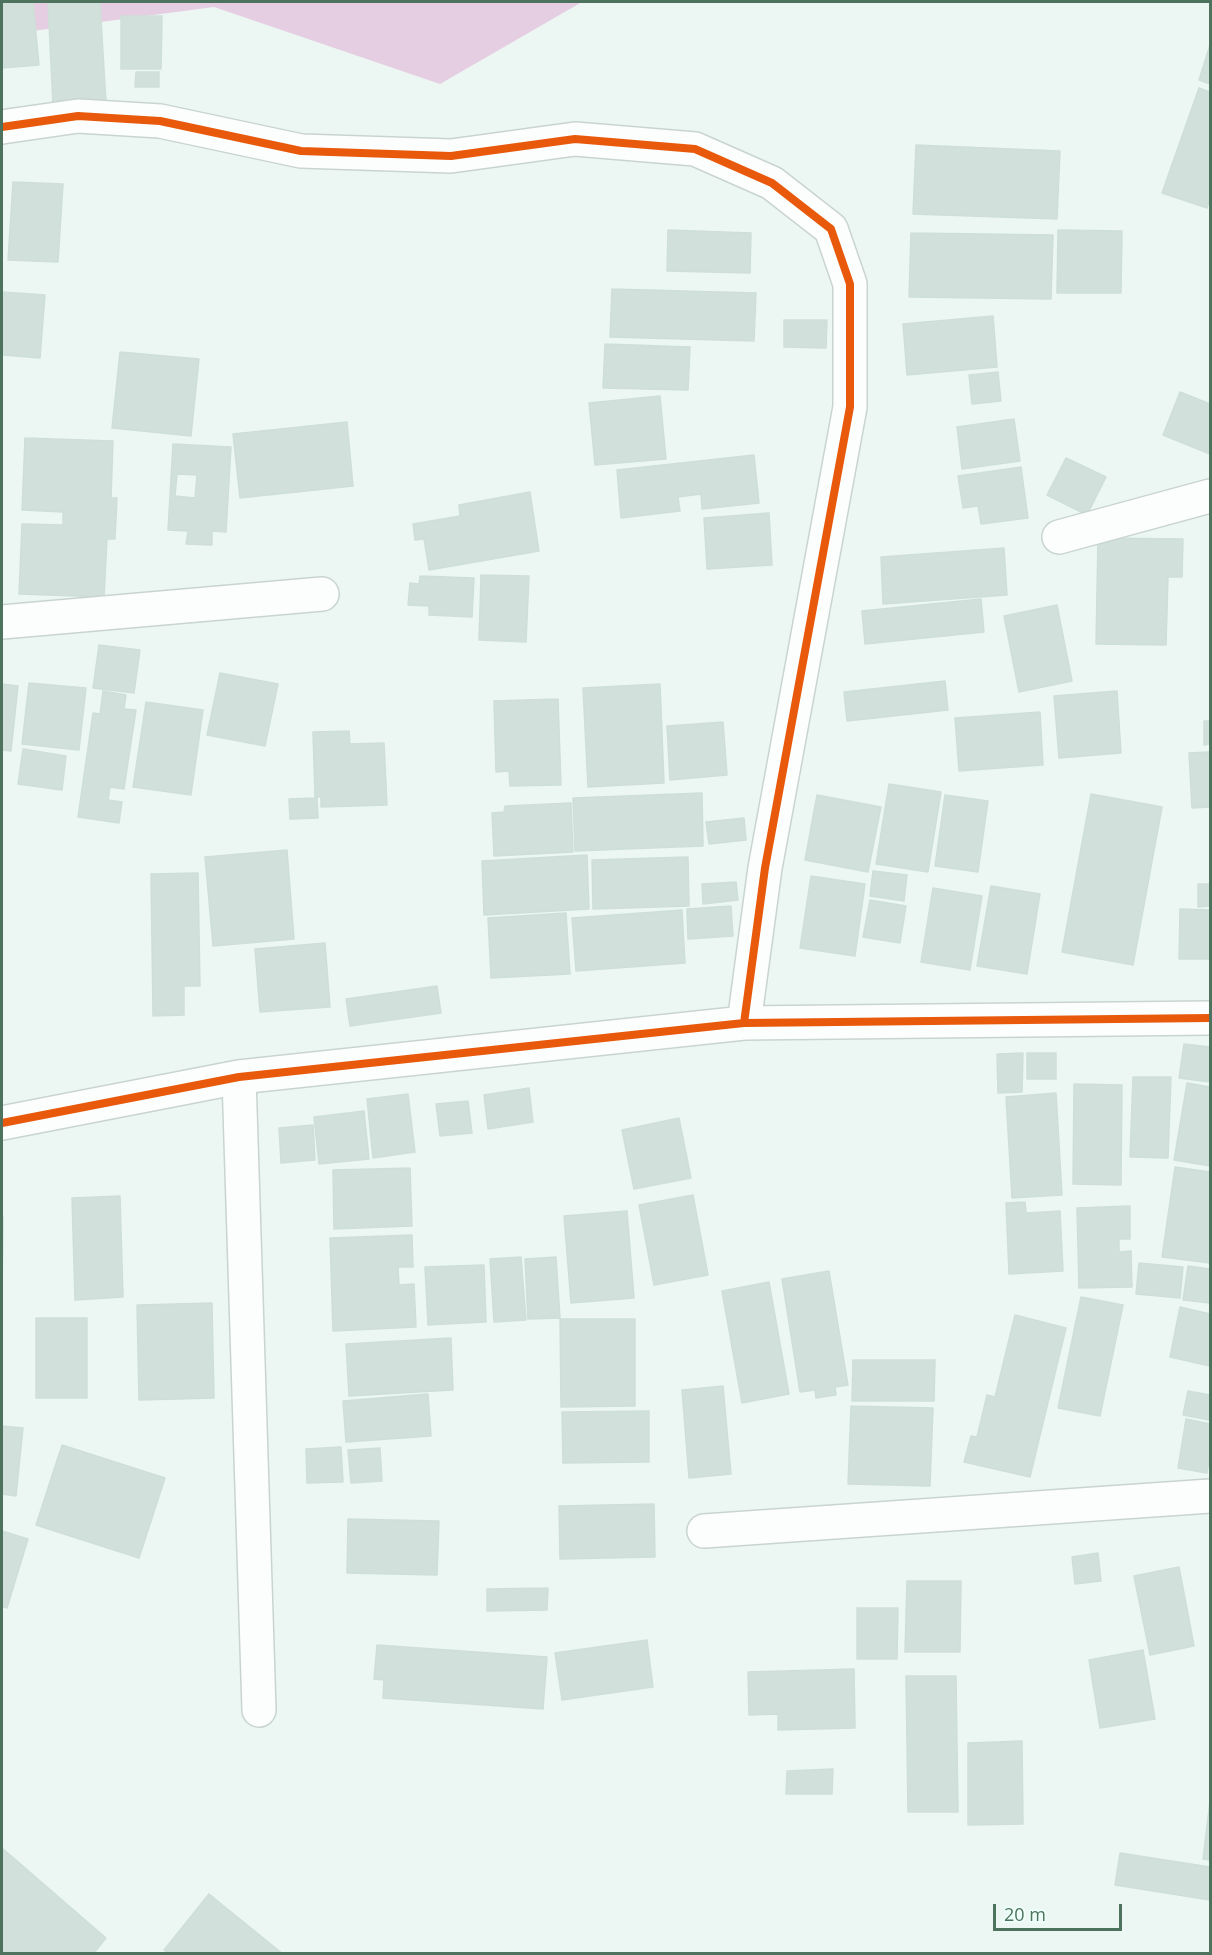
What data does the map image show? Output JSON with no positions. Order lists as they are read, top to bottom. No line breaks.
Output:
{"scale_bar":"20 m"}
